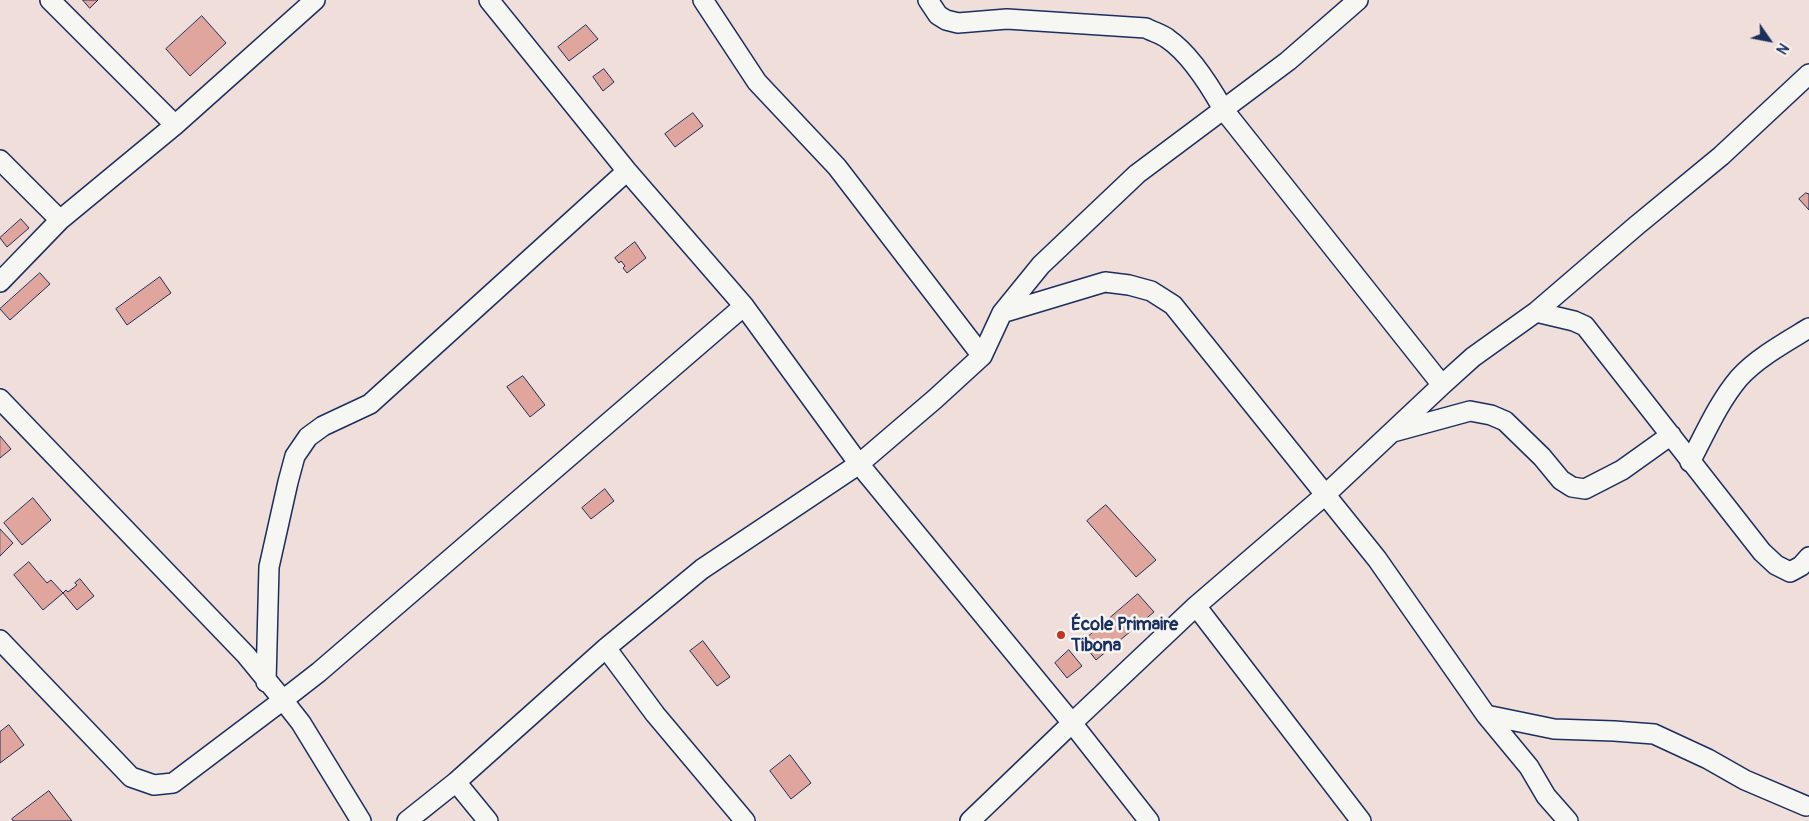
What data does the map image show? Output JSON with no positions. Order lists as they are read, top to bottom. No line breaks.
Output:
{"places":["École Primaire Tibona"],"north":"bottom right"}
